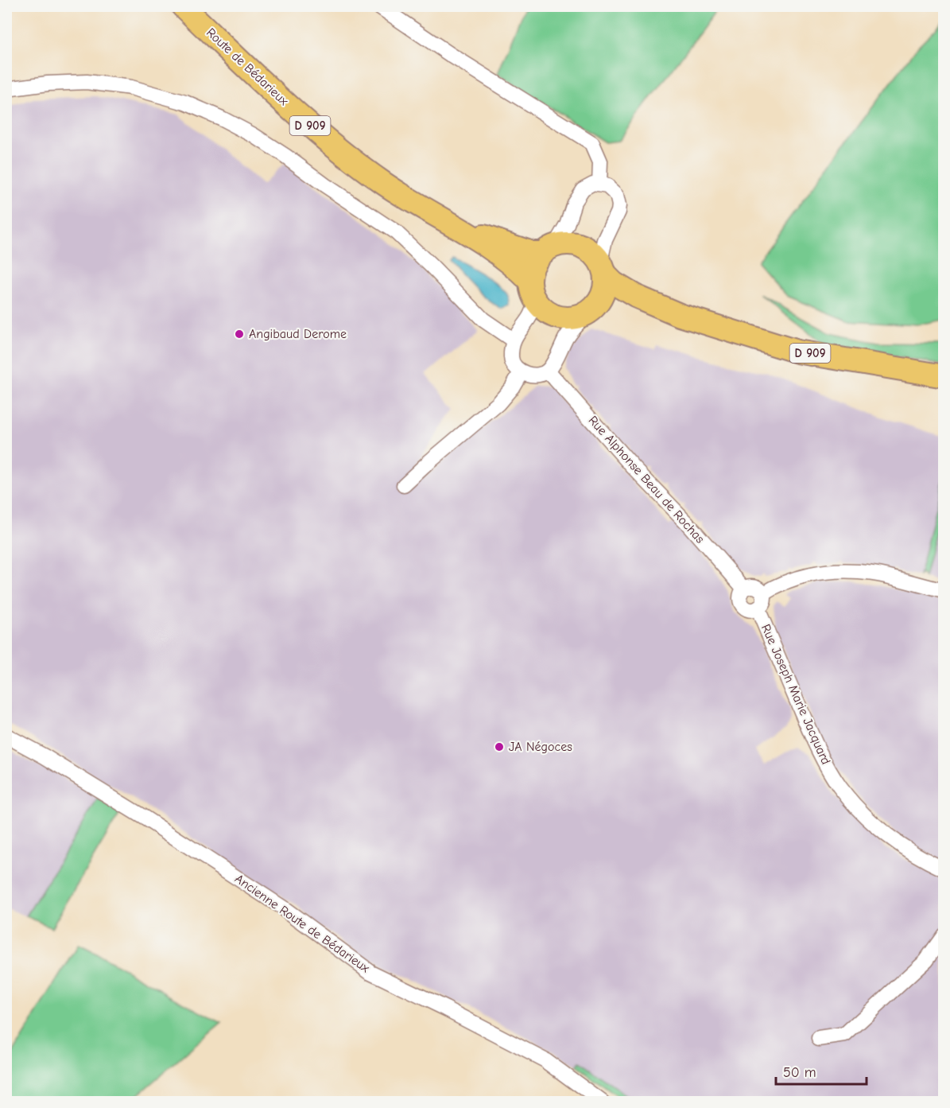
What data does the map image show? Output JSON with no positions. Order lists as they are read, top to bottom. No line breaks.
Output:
{"streets":{"main road":["Route de Bédarieux","D 909"],"street":["Rue Alphonse Beau de Rochas","Rue Joseph Marie Jacquard","Ancienne Route de Bédarieux"]},"crossings":[["Route de Bédarieux","D 909"],["Rue Alphonse Beau de Rochas","Rue Joseph Marie Jacquard"]],"places":["Angibaud Derome","JA Négoces"],"scale_bar":"50 m"}
